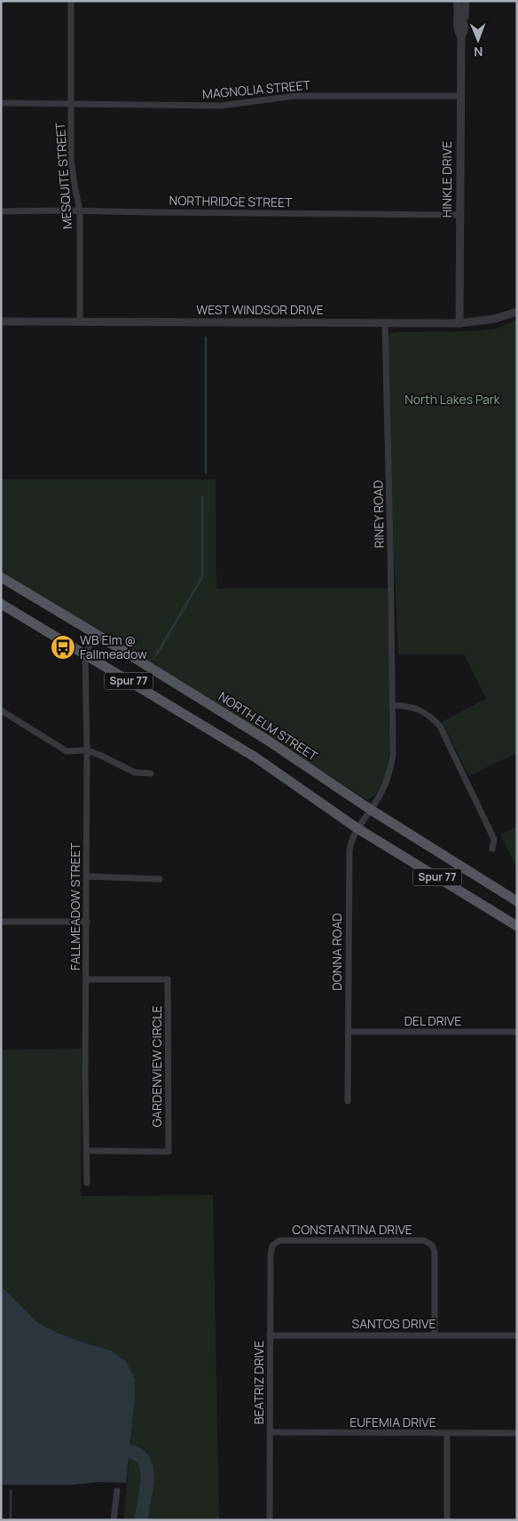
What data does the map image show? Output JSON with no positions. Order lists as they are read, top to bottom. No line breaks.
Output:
{"streets":{"main road":["Spur 77","NORTH ELM STREET"],"street":["MAGNOLIA STREET","MESQUITE STREET","HINKLE DRIVE","NORTHRIDGE STREET","WEST WINDSOR DRIVE","RINEY ROAD","FALLMEADOW STREET","DONNA ROAD","DEL DRIVE","GARDENVIEW CIRCLE","CONSTANTINA DRIVE","SANTOS DRIVE","BEATRIZ DRIVE","EUFEMIA DRIVE"]},"crossings":[["MAGNOLIA STREET","MESQUITE STREET"],["MAGNOLIA STREET","HINKLE DRIVE"],["MESQUITE STREET","NORTHRIDGE STREET"],["MESQUITE STREET","WEST WINDSOR DRIVE"],["HINKLE DRIVE","NORTHRIDGE STREET"],["HINKLE DRIVE","WEST WINDSOR DRIVE"],["WEST WINDSOR DRIVE","RINEY ROAD"],["RINEY ROAD","NORTH ELM STREET"],["RINEY ROAD","DONNA ROAD"],["Spur 77","FALLMEADOW STREET"],["Spur 77","DONNA ROAD"],["NORTH ELM STREET","FALLMEADOW STREET"],["NORTH ELM STREET","DONNA ROAD"],["FALLMEADOW STREET","GARDENVIEW CIRCLE"],["DONNA ROAD","DEL DRIVE"],["CONSTANTINA DRIVE","SANTOS DRIVE"],["CONSTANTINA DRIVE","BEATRIZ DRIVE"],["SANTOS DRIVE","BEATRIZ DRIVE"],["BEATRIZ DRIVE","EUFEMIA DRIVE"]],"parks":["North Lakes Park"],"places":{"bus stop":["WB Elm @ Fallmeadow"]},"north":"bottom"}
